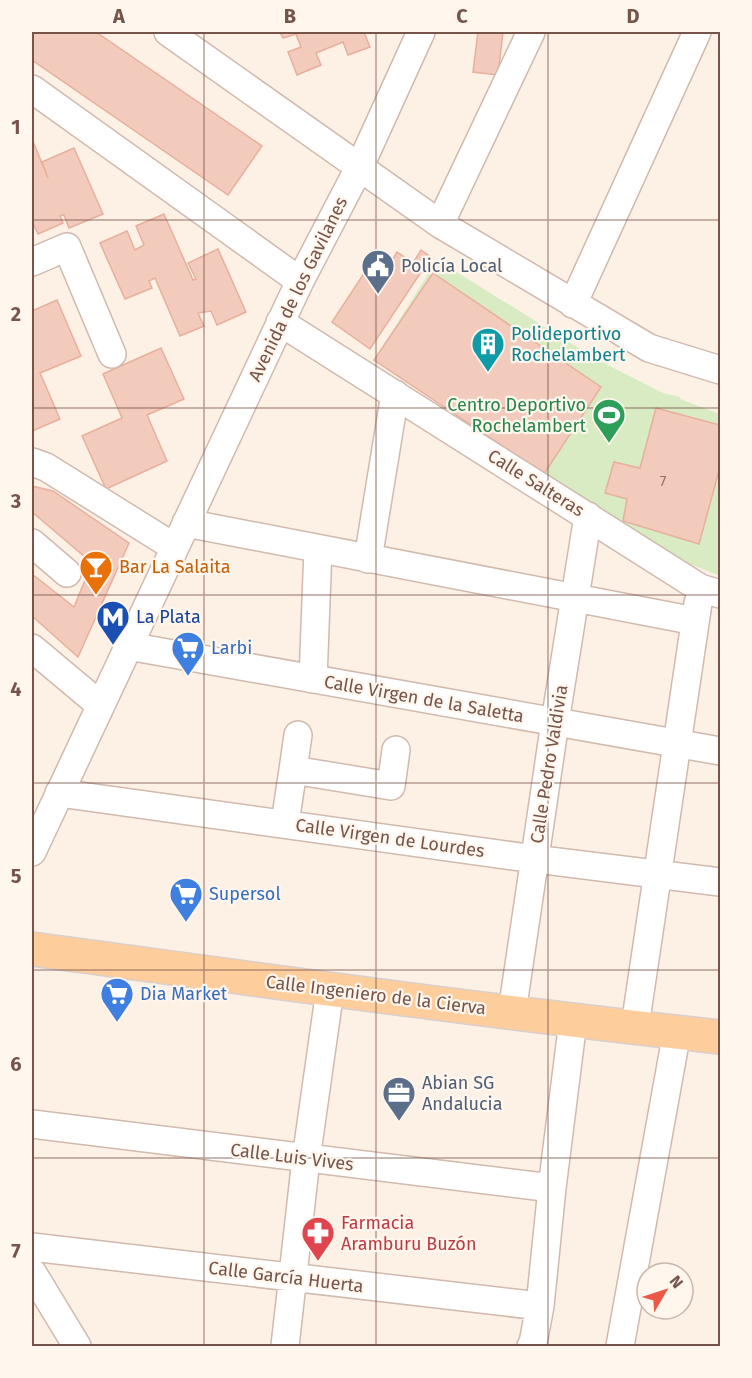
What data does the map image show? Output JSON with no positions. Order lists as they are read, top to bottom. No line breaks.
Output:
{"streets":{"main road":["Calle Ingeniero de la Cierva"],"street":["Avenida de los Gavilanes","Calle Salteras","Calle Virgen de la Saletta","Calle Pedro Valdivia","Calle Virgen de Lourdes","Calle Luis Vives","Calle García Huerta"]},"crossings":[["Avenida de los Gavilanes","Calle Salteras"],["Avenida de los Gavilanes","Calle Virgen de la Saletta"],["Avenida de los Gavilanes","Calle Virgen de Lourdes"],["Calle Salteras","Calle Pedro Valdivia"],["Calle Virgen de la Saletta","Calle Pedro Valdivia"],["Calle Pedro Valdivia","Calle Virgen de Lourdes"],["Calle Pedro Valdivia","Calle Ingeniero de la Cierva"]],"places":{"public building":["Policía Local"],"building":["Polideportivo Rochelambert"],"sports":["Centro Deportivo Rochelambert"],"bar":["Bar La Salaita"],"metro station":["La Plata"],"supermarket":["Larbi","Supersol","Dia Market"],"office":["Abian SG Andalucia"],"pharmacy":["Farmacia Aramburu Buzón"]},"house_numbers":["7"],"north":"top right","grid":{"columns":["A","B","C","D"],"rows":["1","2","3","4","5","6","7"]}}
